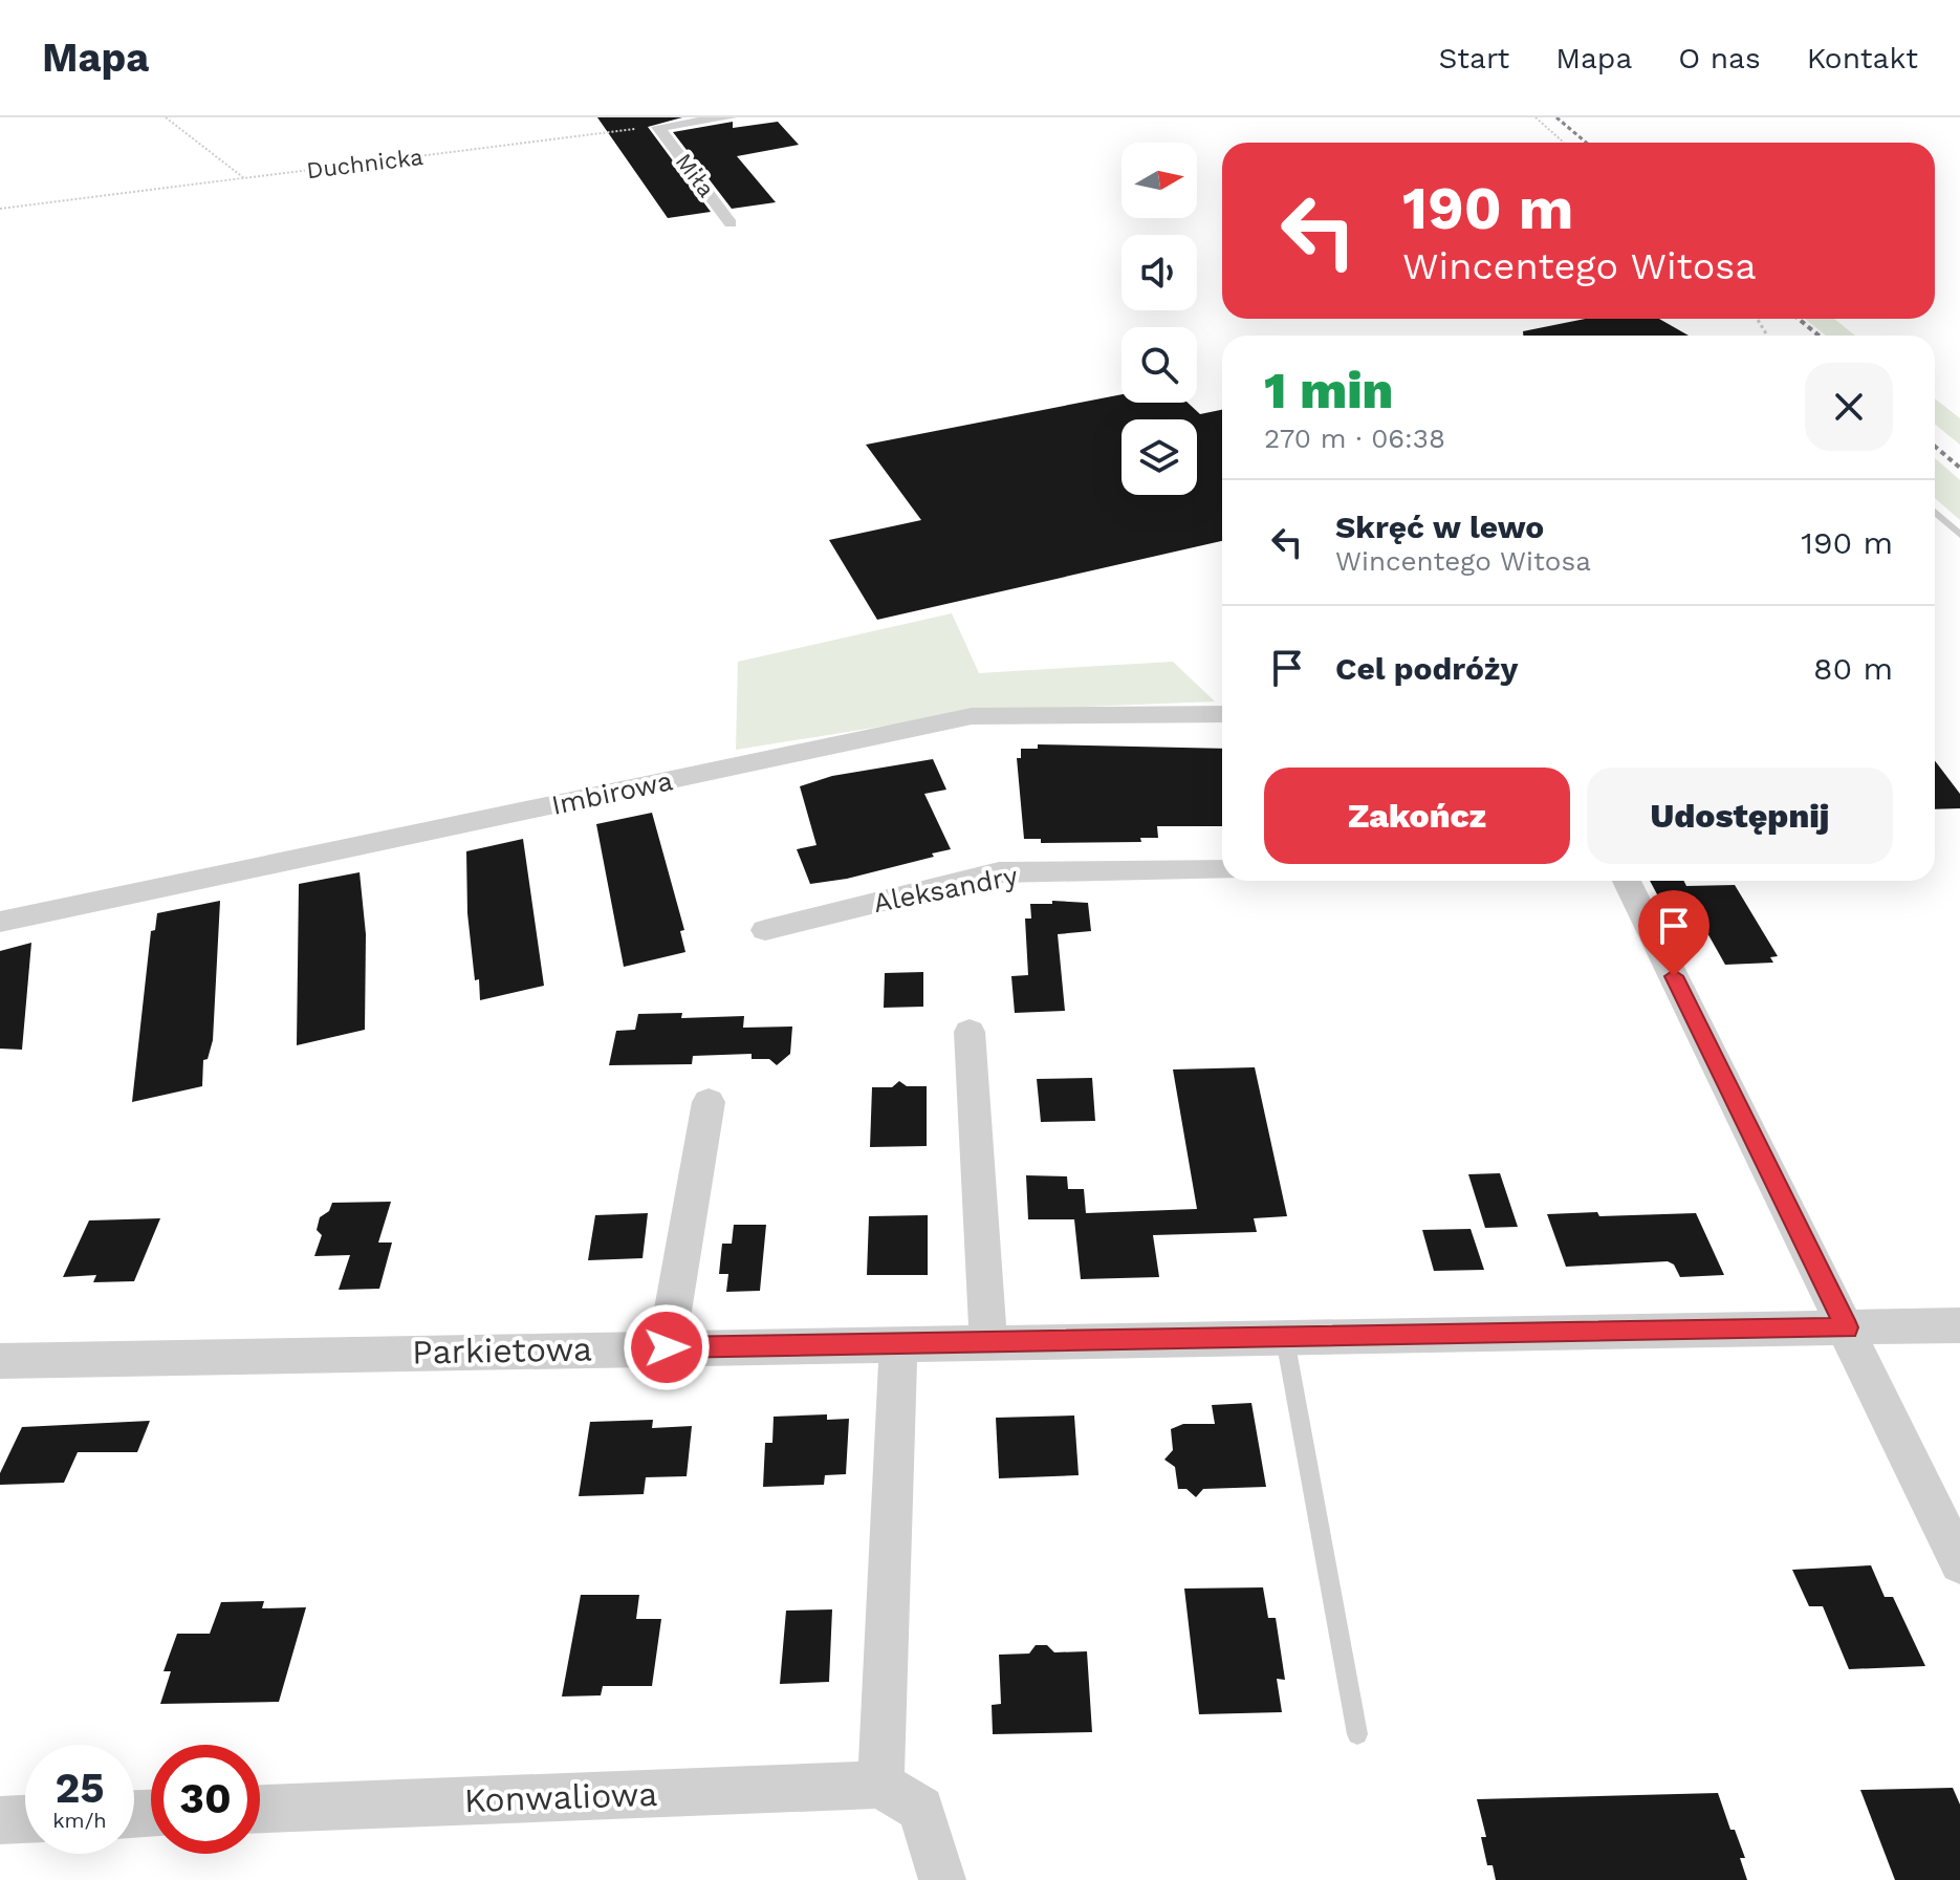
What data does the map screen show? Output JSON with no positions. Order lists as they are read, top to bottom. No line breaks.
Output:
{"streets":{"street":["Miła","Imbirowa","Aleksandry","Parkietowa","Konwaliowa"],"path":["Duchnicka"]},"crossings":[["Duchnicka","Miła"]],"north":"right","page":{"header":"Mapa","nav":["Start","Mapa","O nas","Kontakt"],"turn":["190 m","Wincentego Witosa"],"heading":["1 min","270 m · 06:38"],"list":[{"name":"Skręć w lewo","note":"Wincentego Witosa","value":"190 m"},{"name":"Cel podróży","value":"80 m"}],"buttons":["Zakończ","Udostępnij"],"speed":"25 km/h","limit":"30"}}
